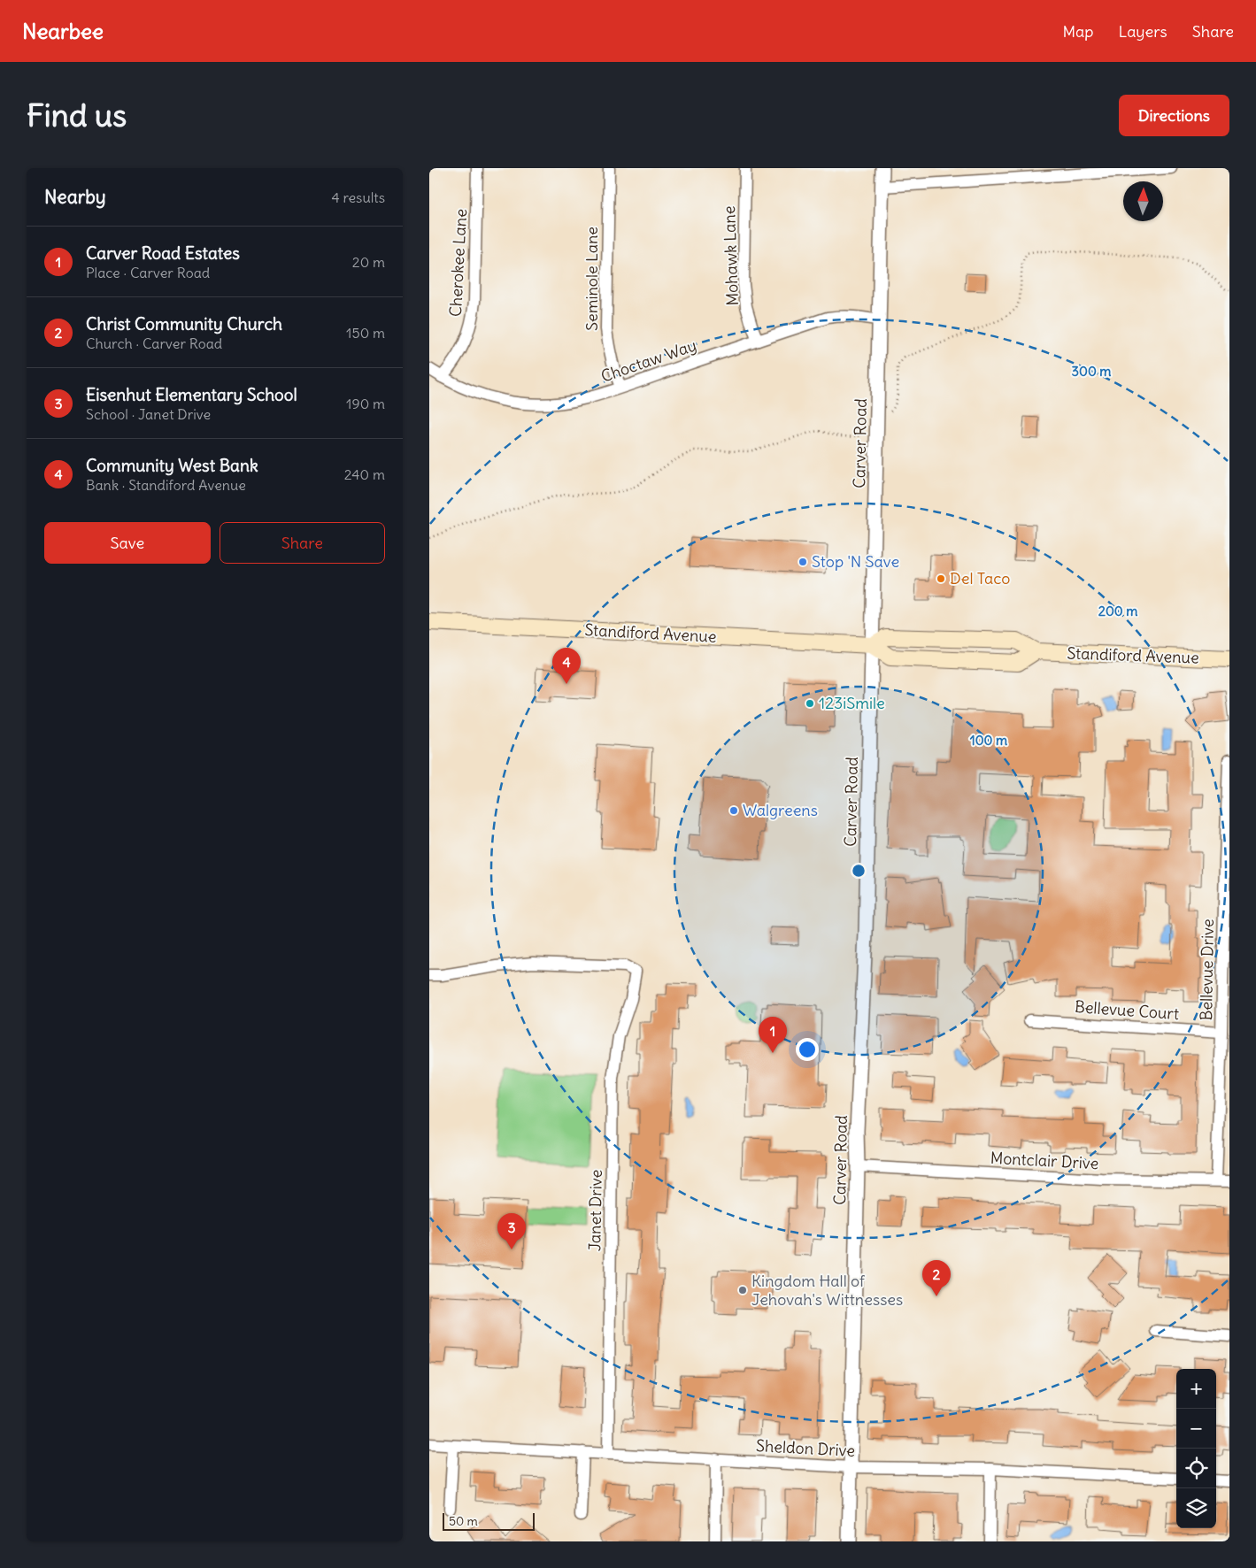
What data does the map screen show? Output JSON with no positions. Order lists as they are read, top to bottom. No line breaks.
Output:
{"streets":{"main road":["Standiford Avenue"],"street":["Mohawk Lane","Cherokee Lane","Seminole Lane","Choctaw Way","Carver Road","Bellevue Drive","Bellevue Court","Montclair Drive","Janet Drive","Sheldon Drive"]},"crossings":[["Mohawk Lane","Choctaw Way"],["Cherokee Lane","Choctaw Way"],["Seminole Lane","Choctaw Way"],["Choctaw Way","Carver Road"],["Carver Road","Standiford Avenue"],["Carver Road","Montclair Drive"],["Carver Road","Sheldon Drive"],["Bellevue Drive","Bellevue Court"],["Bellevue Drive","Montclair Drive"],["Janet Drive","Sheldon Drive"]],"places":["Stop 'N Save","Del Taco","123iSmile","Walgreens","Kingdom Hall of Jehovah's Wittnesses"],"scale_bar":"50 m","north":"top","page":{"header":"Nearbee","nav":["Map","Layers","Share"],"buttons":["Directions",["Save","Share"]],"title":"Find us","heading":["Nearby","4 results"],"list":[{"mark":"1","name":"Carver Road Estates","note":"Place · Carver Road","value":"20 m"},{"mark":"2","name":"Christ Community Church","note":"Church · Carver Road","value":"150 m"},{"mark":"3","name":"Eisenhut Elementary School","note":"School · Janet Drive","value":"190 m"},{"mark":"4","name":"Community West Bank","note":"Bank · Standiford Avenue","value":"240 m"}],"pins":["4","1","3","2"],"map_buttons":["+","−"],"scale":"50 m"},"rings":["300 m","200 m","100 m"]}
